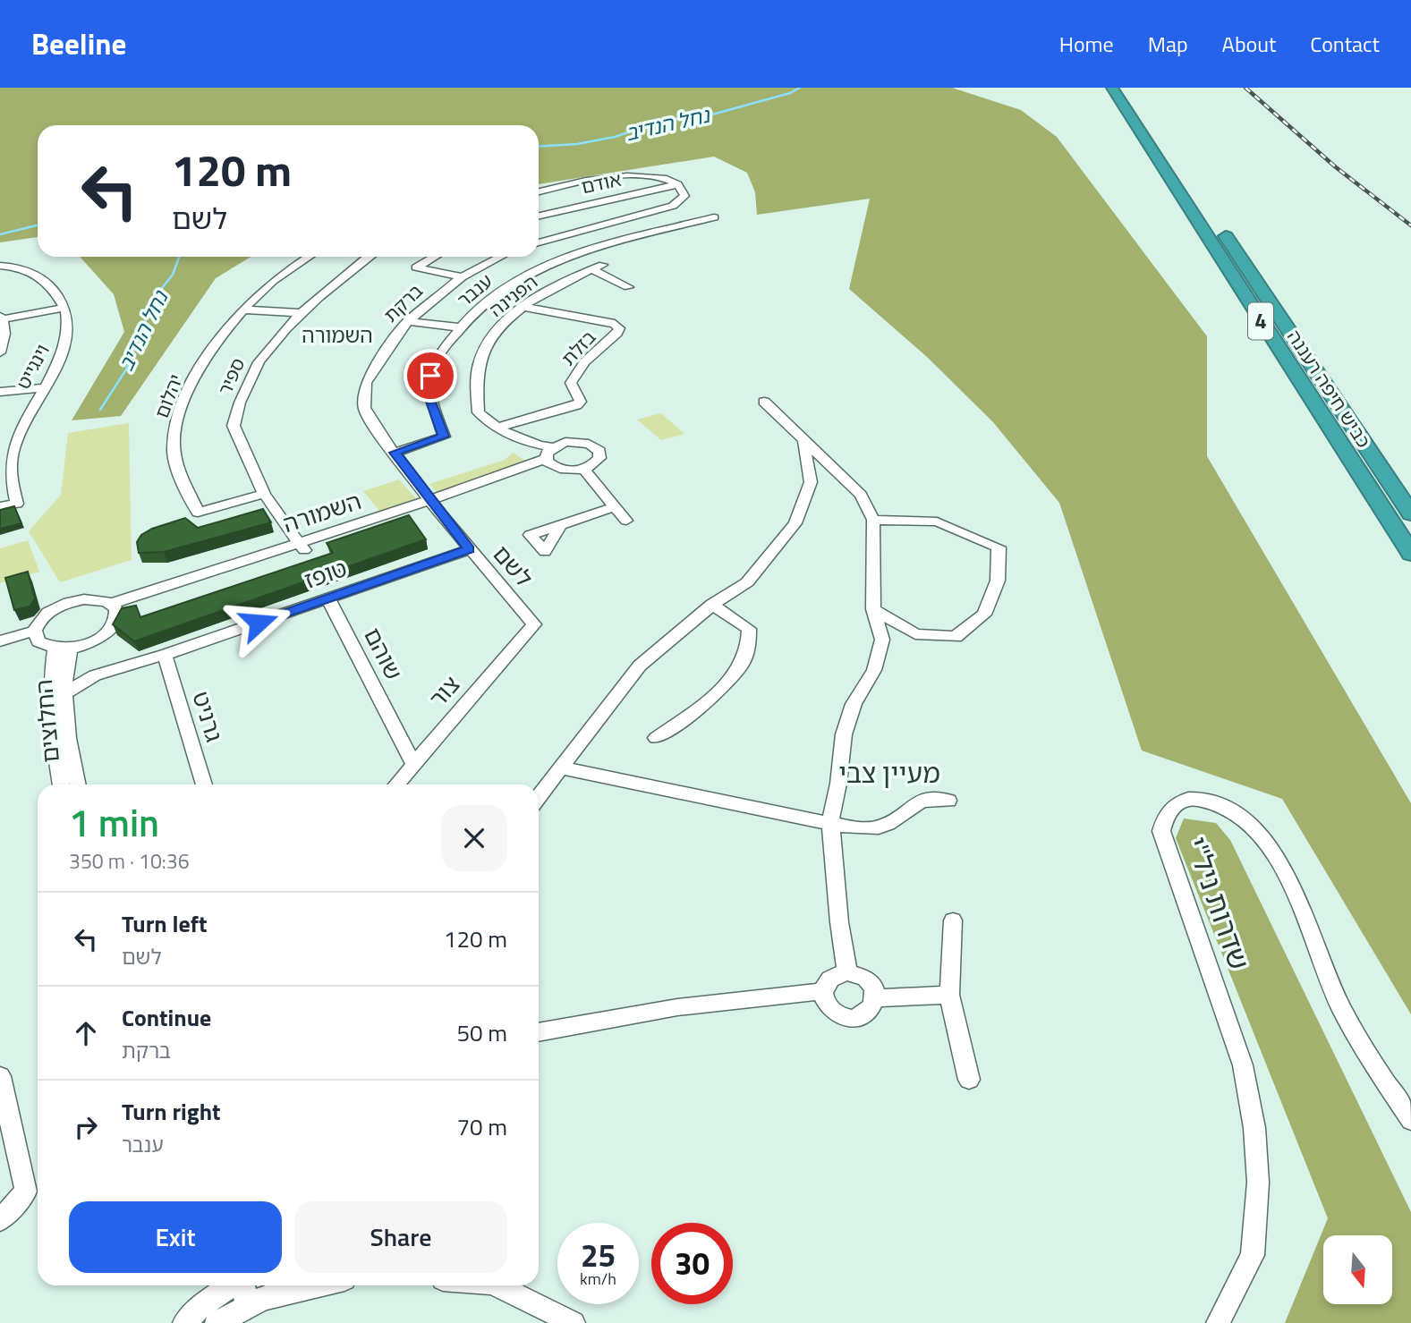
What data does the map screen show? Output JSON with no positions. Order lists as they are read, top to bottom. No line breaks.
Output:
{"streets":{"highway":["4","כביש חיפה רעננה"],"street":["אודם","ענבר","הפנינה","ברקת","בזלת","וינגייט","ספיר","יהלום","השמורה","לשם","טופז","שוהם","צור","גרניט","החלוצים","שדרות ניל\"י"]},"crossings":[["ענבר","ברקת"],["הפנינה","בזלת"],["הפנינה","השמורה"],["ברקת","השמורה"],["ברקת","לשם"],["ספיר","יהלום"],["ספיר","השמורה"],["השמורה","לשם"],["לשם","טופז"],["לשם","צור"],["טופז","שוהם"],["טופז","גרניט"],["טופז","החלוצים"],["שוהם","צור"]],"districts":["השמורה","מעיין צבי"],"water":["נחל הנדיב"],"north":"bottom","page":{"header":"Beeline","nav":["Home","Map","About","Contact"],"turn":["120 m","לשם"],"heading":["1 min","350 m · 10:36"],"list":[{"name":"Turn left","note":"לשם","value":"120 m"},{"name":"Continue","note":"ברקת","value":"50 m"},{"name":"Turn right","note":"ענבר","value":"70 m"}],"buttons":["Exit","Share"],"speed":"25 km/h","limit":"30"}}
